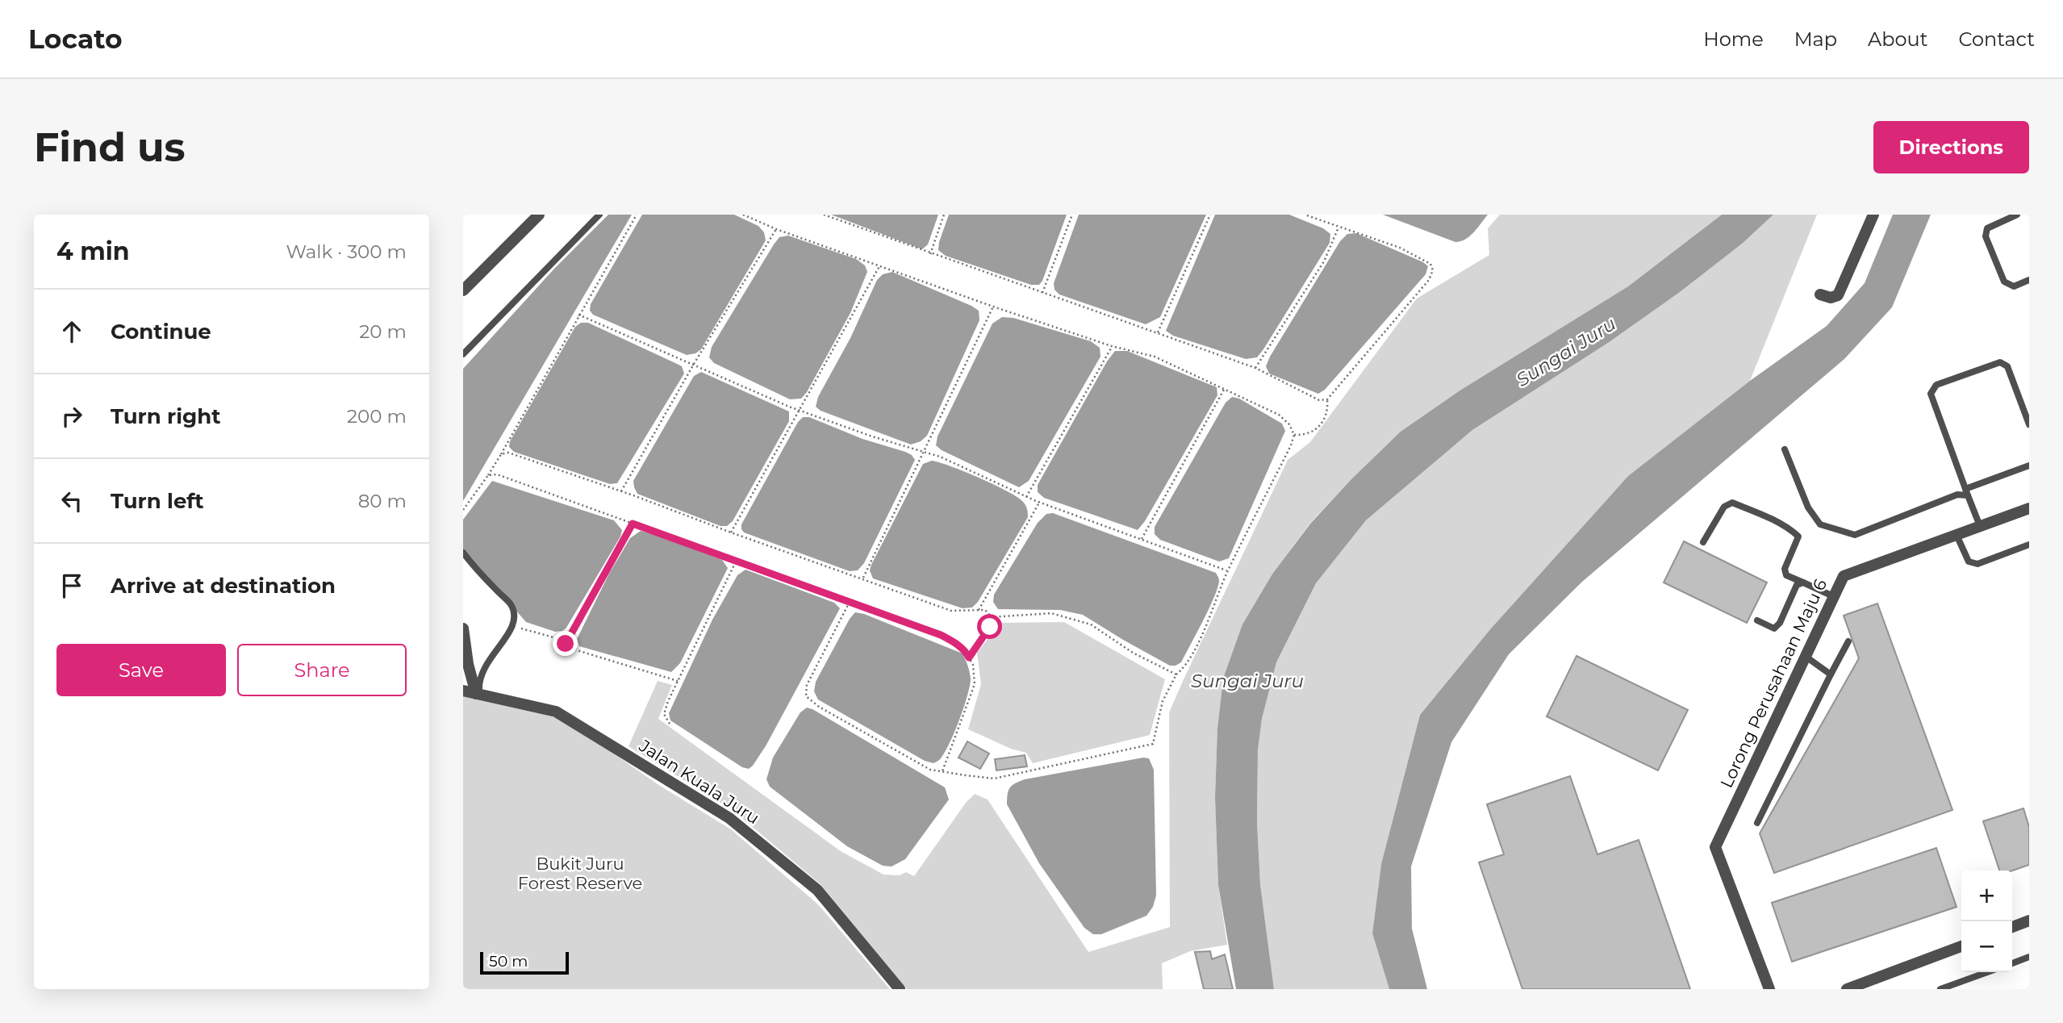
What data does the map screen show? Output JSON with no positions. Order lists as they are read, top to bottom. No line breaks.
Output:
{"streets":{"street":["Lorong Perusahaan Maju 6","Jalan Kuala Juru"]},"water":["Sungai Juru"],"parks":["Bukit Juru Forest Reserve"],"scale_bar":"50 m","page":{"header":"Locato","nav":["Home","Map","About","Contact"],"buttons":["Directions",["Save","Share"]],"title":"Find us","heading":["4 min","Walk · 300 m"],"list":[["Continue","20 m"],["Turn right","200 m"],["Turn left","80 m"],"Arrive at destination"],"map_buttons":["+","−"],"scale":"50 m"}}
